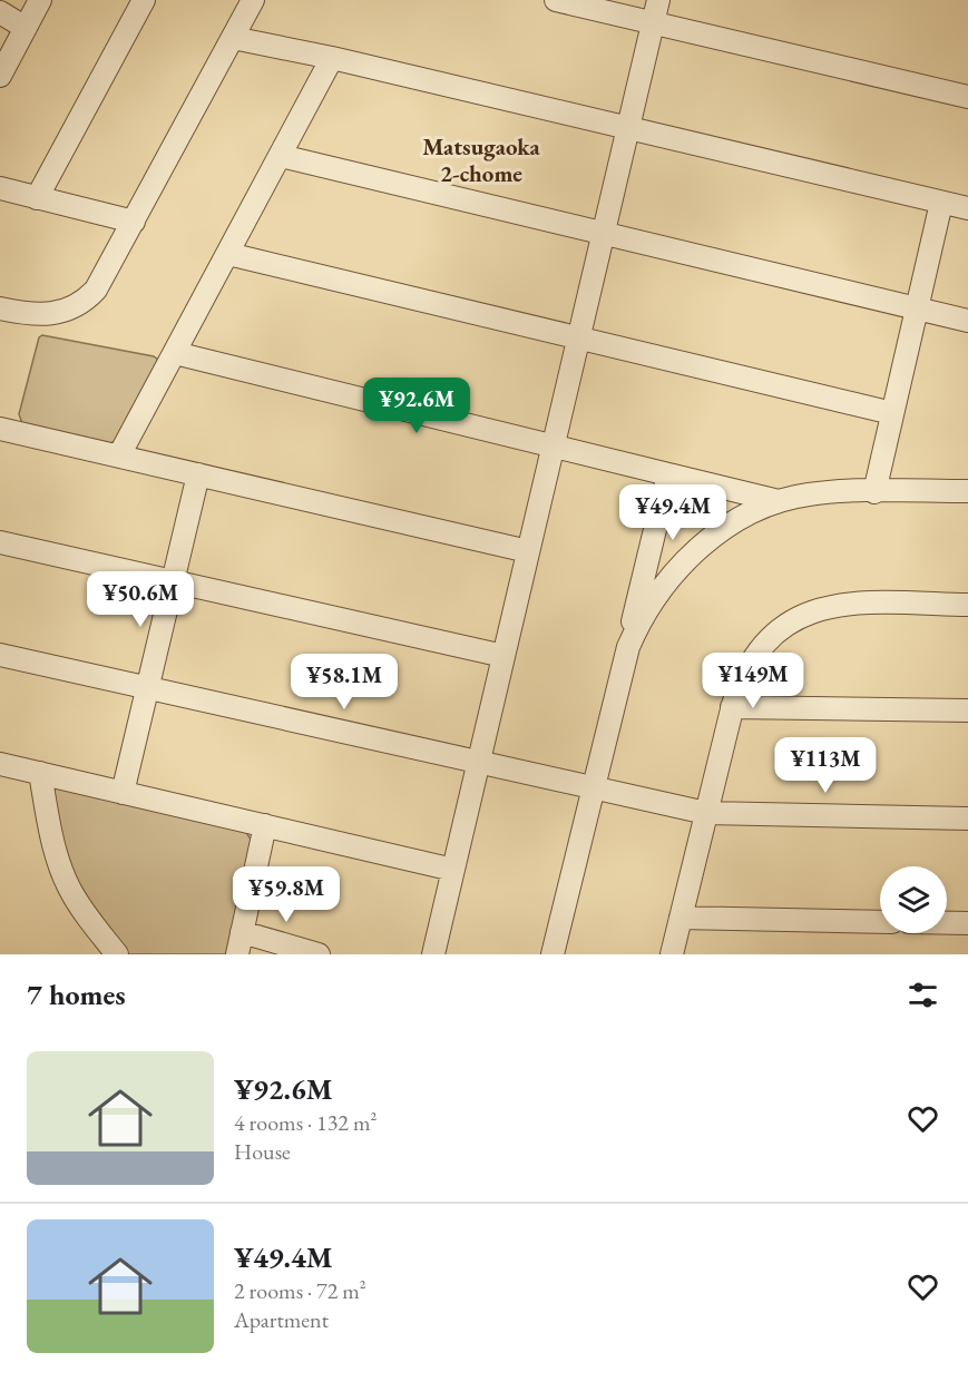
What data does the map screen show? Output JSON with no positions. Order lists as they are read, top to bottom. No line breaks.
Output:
{"districts":["Matsugaoka 2-chome"],"page":{"price":["¥92.6M","¥49.4M","¥50.6M","¥149M","¥58.1M","¥113M","¥59.8M"],"heading":"7 homes","list":[{"name":"¥92.6M","note":"4 rooms · 132 m² · House"},{"name":"¥49.4M","note":"2 rooms · 72 m² · Apartment"}]}}
